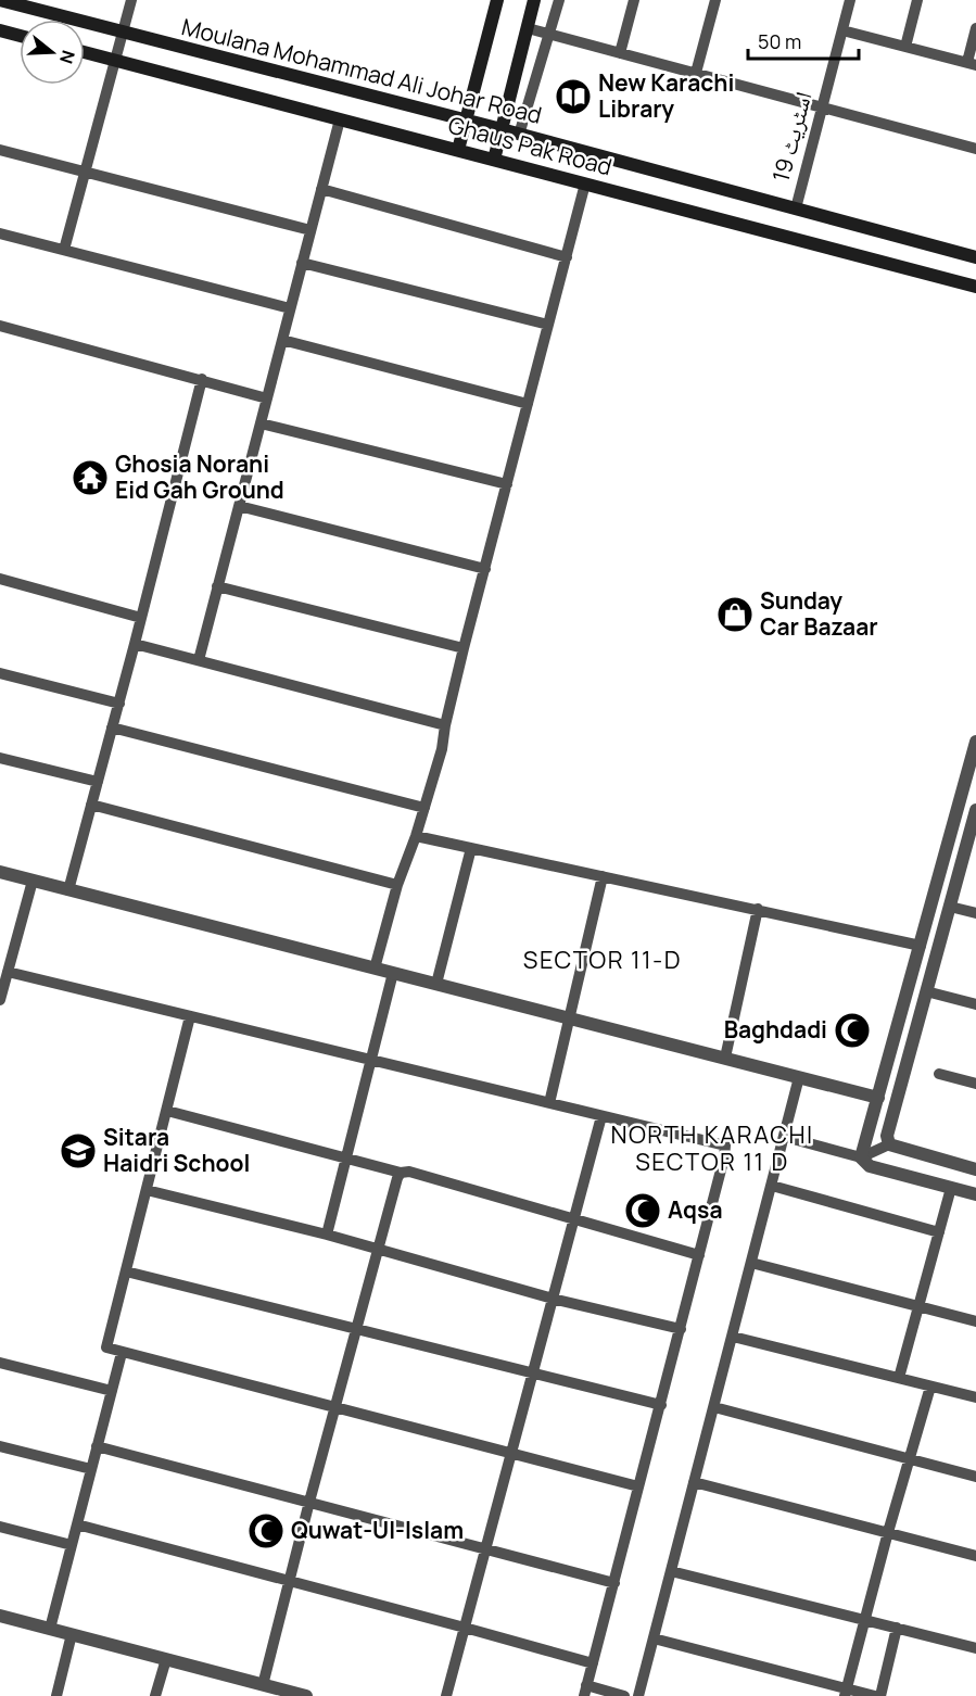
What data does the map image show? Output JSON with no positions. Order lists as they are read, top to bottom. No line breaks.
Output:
{"streets":{"main road":["Moulana Mohammad Ali Johar Road","Ghaus Pak Road"],"street":["اسٹریٹ 19"]},"crossings":[["Moulana Mohammad Ali Johar Road","اسٹریٹ 19"]],"districts":["SECTOR 11-D","NORTH KARACHI SECTOR 11 D"],"places":{"library":["New Karachi Library"],"temple":["Ghosia Norani Eid Gah Ground"],"shop":["Sunday Car Bazaar"],"mosque":["Baghdadi","Aqsa","Quwat-Ul-Islam"],"school or university":["Sitara Haidri School"]},"scale_bar":"50 m","north":"right"}
